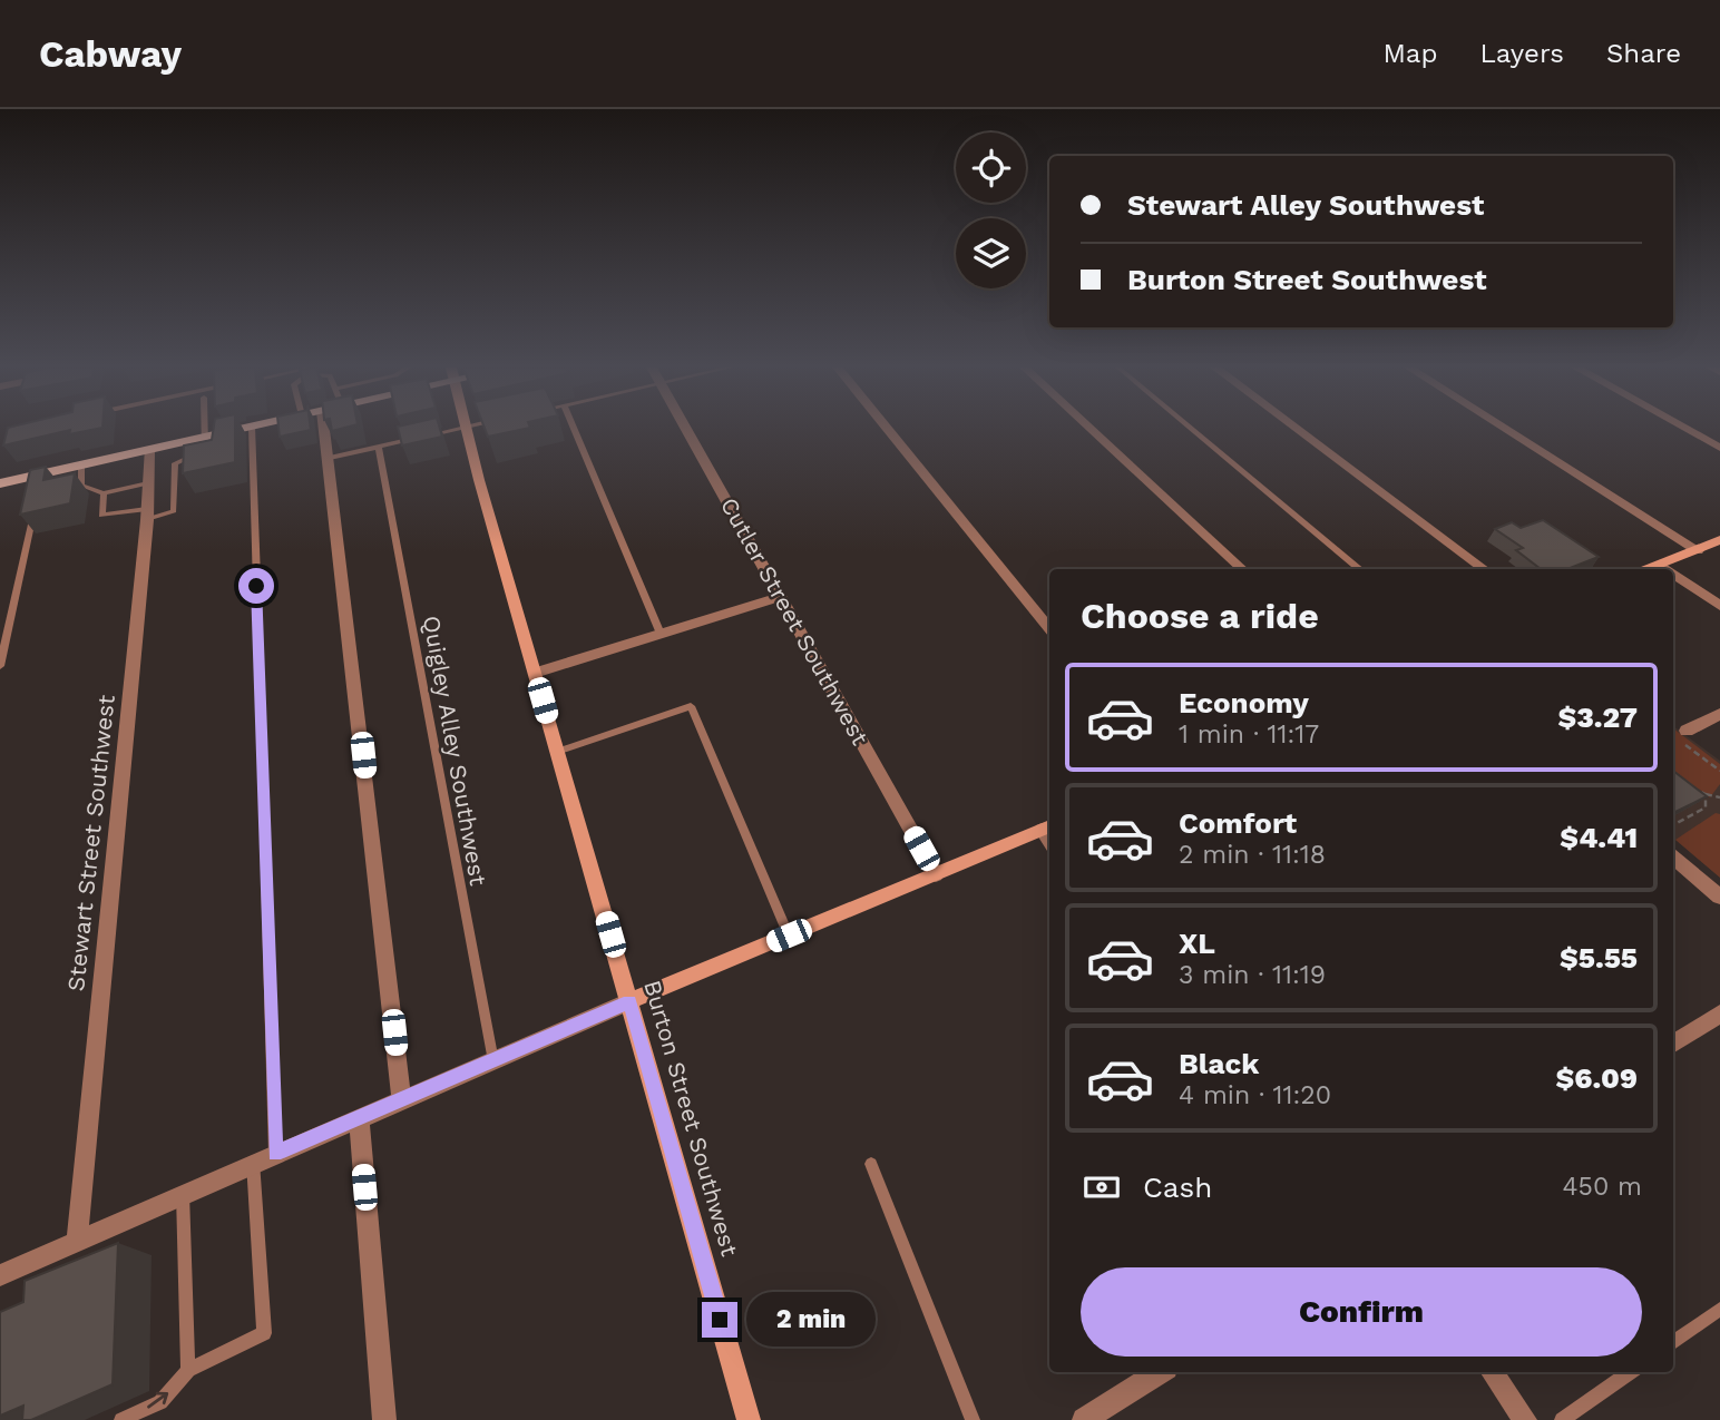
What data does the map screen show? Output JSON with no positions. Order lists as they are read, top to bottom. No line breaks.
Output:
{"streets":{"main road":["Burton Street Southwest"],"street":["Cutler Street Southwest","Stewart Street Southwest"],"lane":["Quigley Alley Southwest"]},"page":{"header":"Cabway","nav":["Map","Layers","Share"],"banner":["Stewart Alley Southwest","Burton Street Southwest"],"heading":"Choose a ride","list":[{"name":"Economy","note":"1 min · 11:17","value":"$3.27"},{"name":"Comfort","note":"2 min · 11:18","value":"$4.41"},{"name":"XL","note":"3 min · 11:19","value":"$5.55"},{"name":"Black","note":"4 min · 11:20","value":"$6.09"}],"pay":["Cash","450 m"],"buttons":"Confirm","bubble":"2 min"}}
